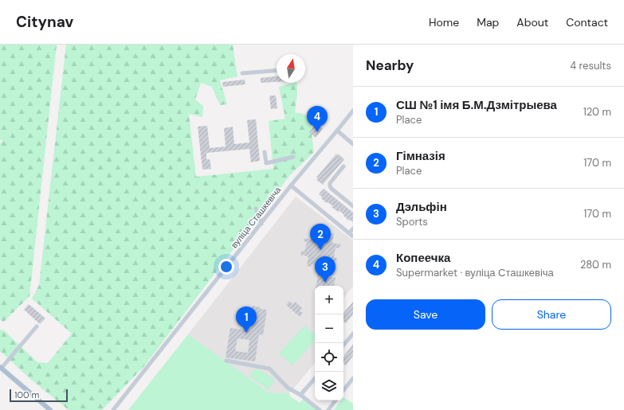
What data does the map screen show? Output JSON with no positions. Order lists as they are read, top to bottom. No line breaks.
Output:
{"streets":{"street":["вуліца Сташкевіча"]},"scale_bar":"100 m","north":"top","page":{"header":"Citynav","nav":["Home","Map","About","Contact"],"heading":["Nearby","4 results"],"list":[{"mark":"1","name":"СШ №1 імя Б.М.Дзмітрыева","note":"Place","value":"120 m"},{"mark":"2","name":"Гімназія","note":"Place","value":"170 m"},{"mark":"3","name":"Дэльфін","note":"Sports","value":"170 m"},{"mark":"4","name":"Копеечка","note":"Supermarket · вуліца Сташкевіча","value":"280 m"}],"pins":["4","2","3","1"],"map_buttons":["+","−"],"buttons":["Save","Share"],"scale":"100 m"}}
